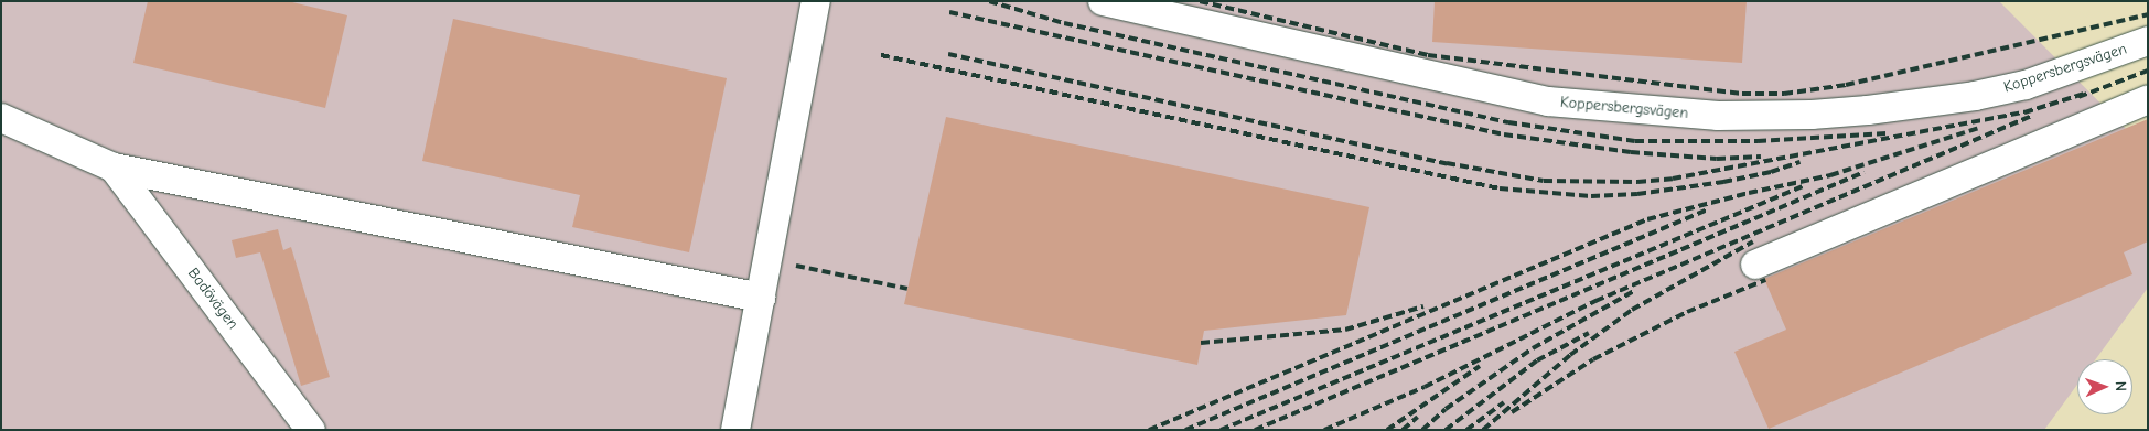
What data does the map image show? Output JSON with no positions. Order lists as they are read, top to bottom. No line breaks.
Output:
{"streets":{"street":["Koppersbergsvägen","Badövägen"]},"north":"right"}
